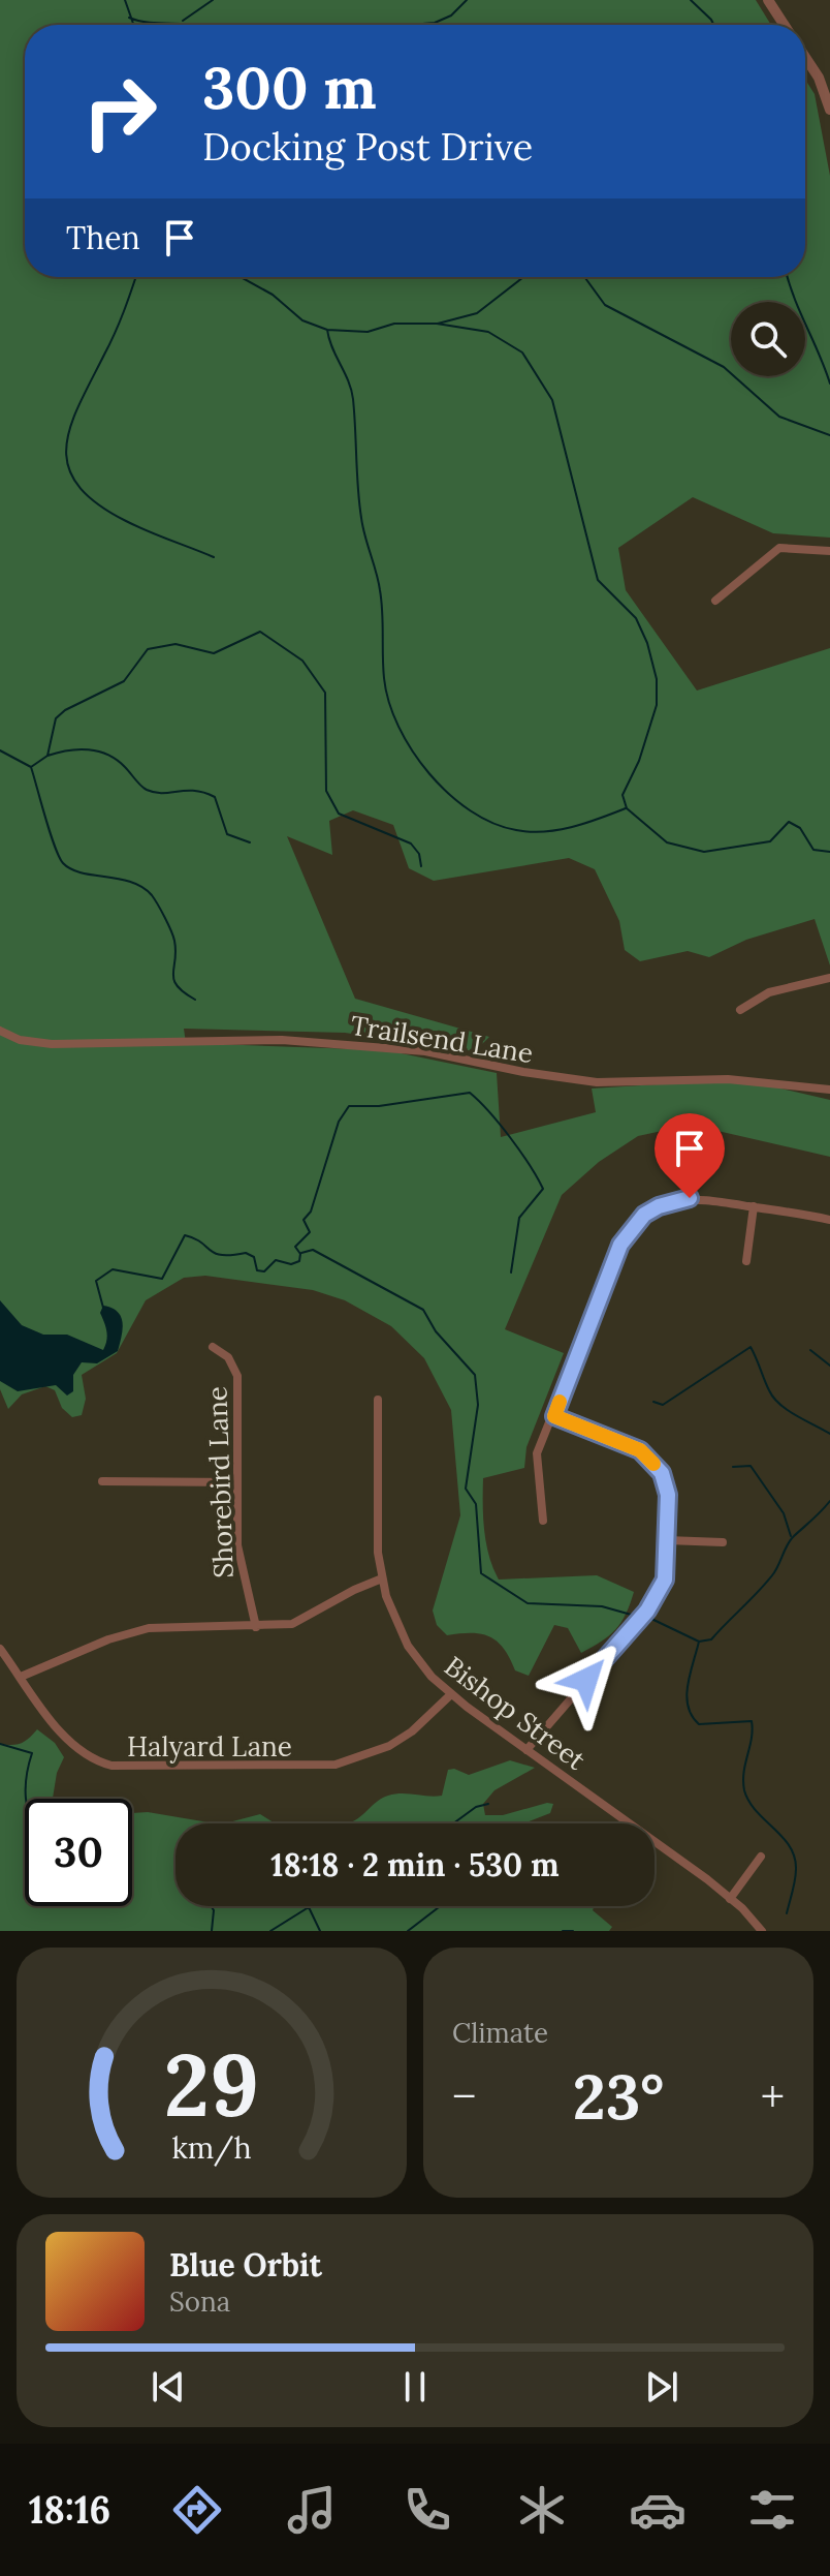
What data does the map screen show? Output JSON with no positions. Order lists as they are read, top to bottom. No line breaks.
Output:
{"streets":{"street":["Trailsend Lane","Shorebird Lane","Bishop Street","Halyard Lane"]},"crossings":[["Bishop Street","Halyard Lane"]],"page":{"turn":["300 m","Docking Post Drive"],"then":"Then","limit":"30","trip":"18:18 · 2 min · 530 m","tile":"Climate","heat":["−","23°","+"],"song":["Blue Orbit","Sona"],"tabs":"18:16","gauge":["29","km/h"]}}
